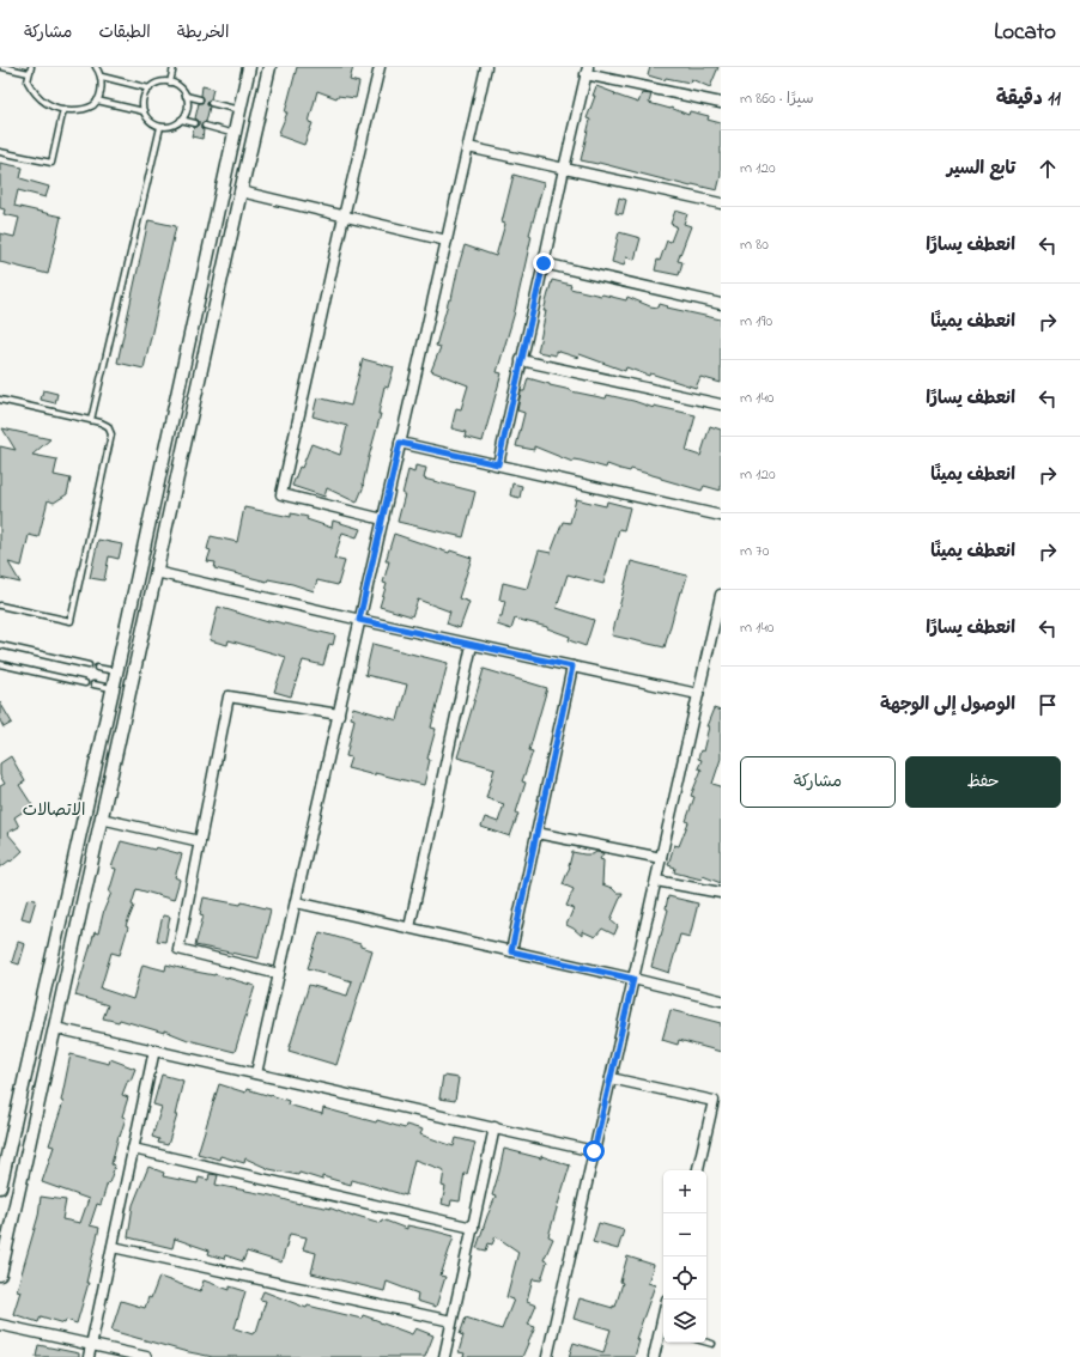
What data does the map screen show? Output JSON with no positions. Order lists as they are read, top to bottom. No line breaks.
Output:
{"districts":["الاتصالات"],"page":{"header":"Locato","nav":["الخريطة","الطبقات","مشاركة"],"heading":["11 دقيقة","سيرًا · 860 m"],"list":[["تابع السير","120 m"],["انعطف يسارًا","80 m"],["انعطف يمينًا","190 m"],["انعطف يسارًا","140 m"],["انعطف يمينًا","120 m"],["انعطف يمينًا","70 m"],["انعطف يسارًا","140 m"],"الوصول إلى الوجهة"],"buttons":["حفظ","مشاركة"],"map_buttons":["+","−"]}}
